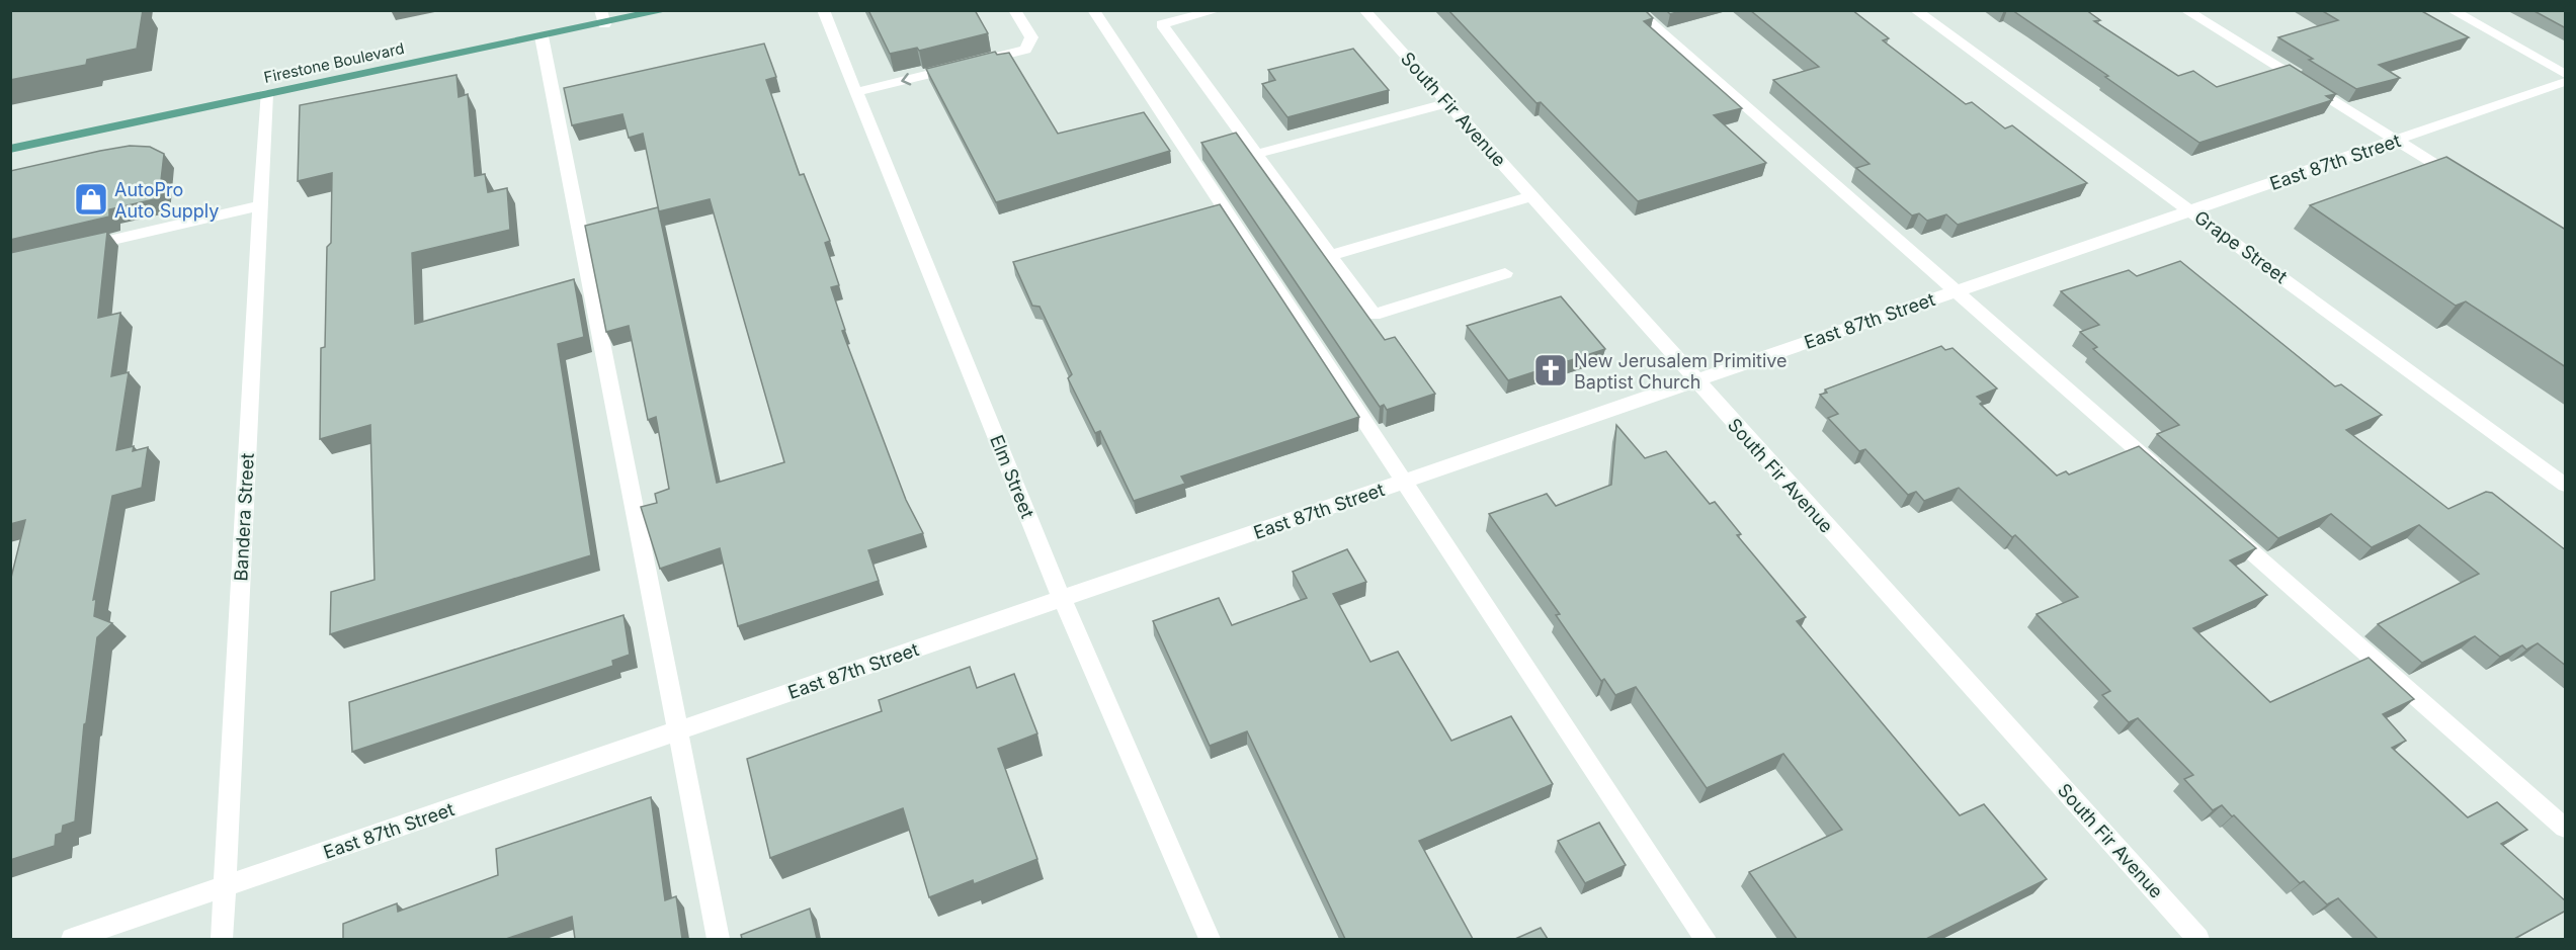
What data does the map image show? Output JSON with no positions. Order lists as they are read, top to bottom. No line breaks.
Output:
{"streets":{"main road":["Firestone Boulevard"],"street":["South Fir Avenue","East 87th Street","Grape Street","Elm Street","Bandera Street"]},"crossings":[["Firestone Boulevard","Bandera Street"],["South Fir Avenue","East 87th Street"],["East 87th Street","Grape Street"],["East 87th Street","Elm Street"],["East 87th Street","Bandera Street"]],"places":{"shop":["AutoPro Auto Supply"],"church":["New Jerusalem Primitive Baptist Church"]}}
